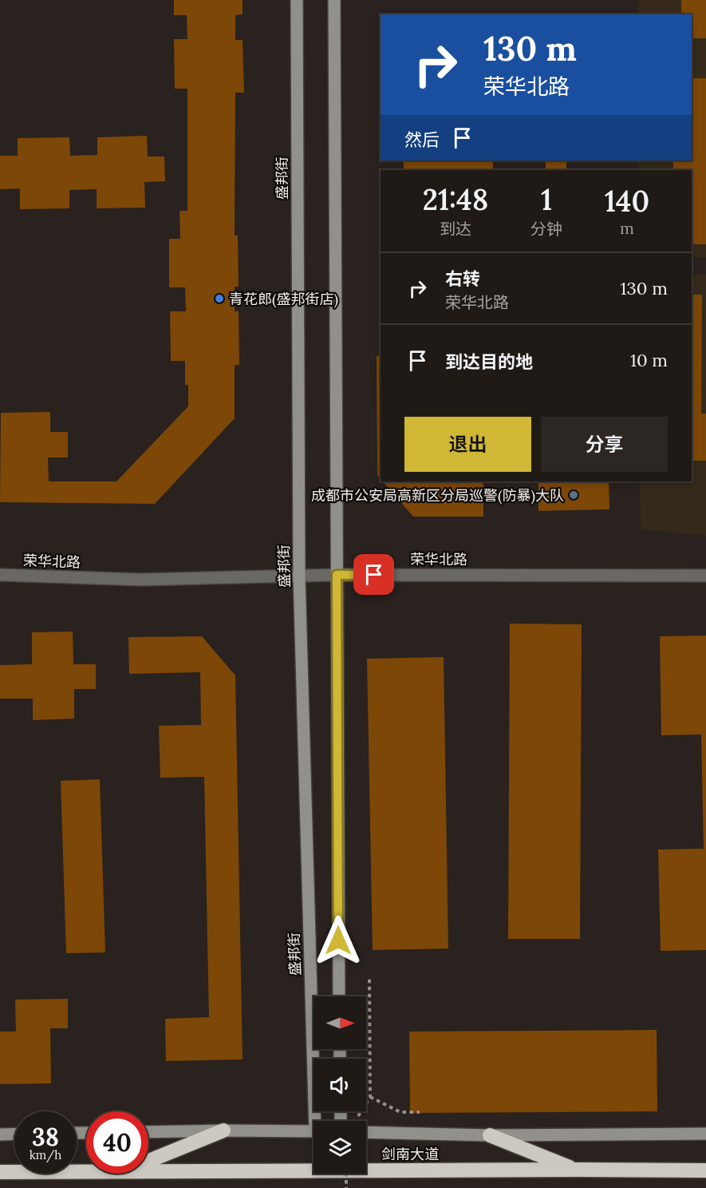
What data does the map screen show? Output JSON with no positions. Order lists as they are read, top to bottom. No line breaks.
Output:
{"streets":{"highway":["剑南大道"],"street":["盛邦街","荣华北路"]},"crossings":[["盛邦街","荣华北路"]],"places":["青花郎(盛邦街店)","成都市公安局高新区分局巡警(防暴)大队"],"north":"right","page":{"turn":["130 m","荣华北路"],"then":"然后","eta":["21:48","到达","1","分钟","140","m"],"list":[{"name":"右转","note":"荣华北路","value":"130 m"},{"name":"到达目的地","value":"10 m"}],"buttons":["退出","分享"],"speed":"38 km/h","limit":"40"}}
